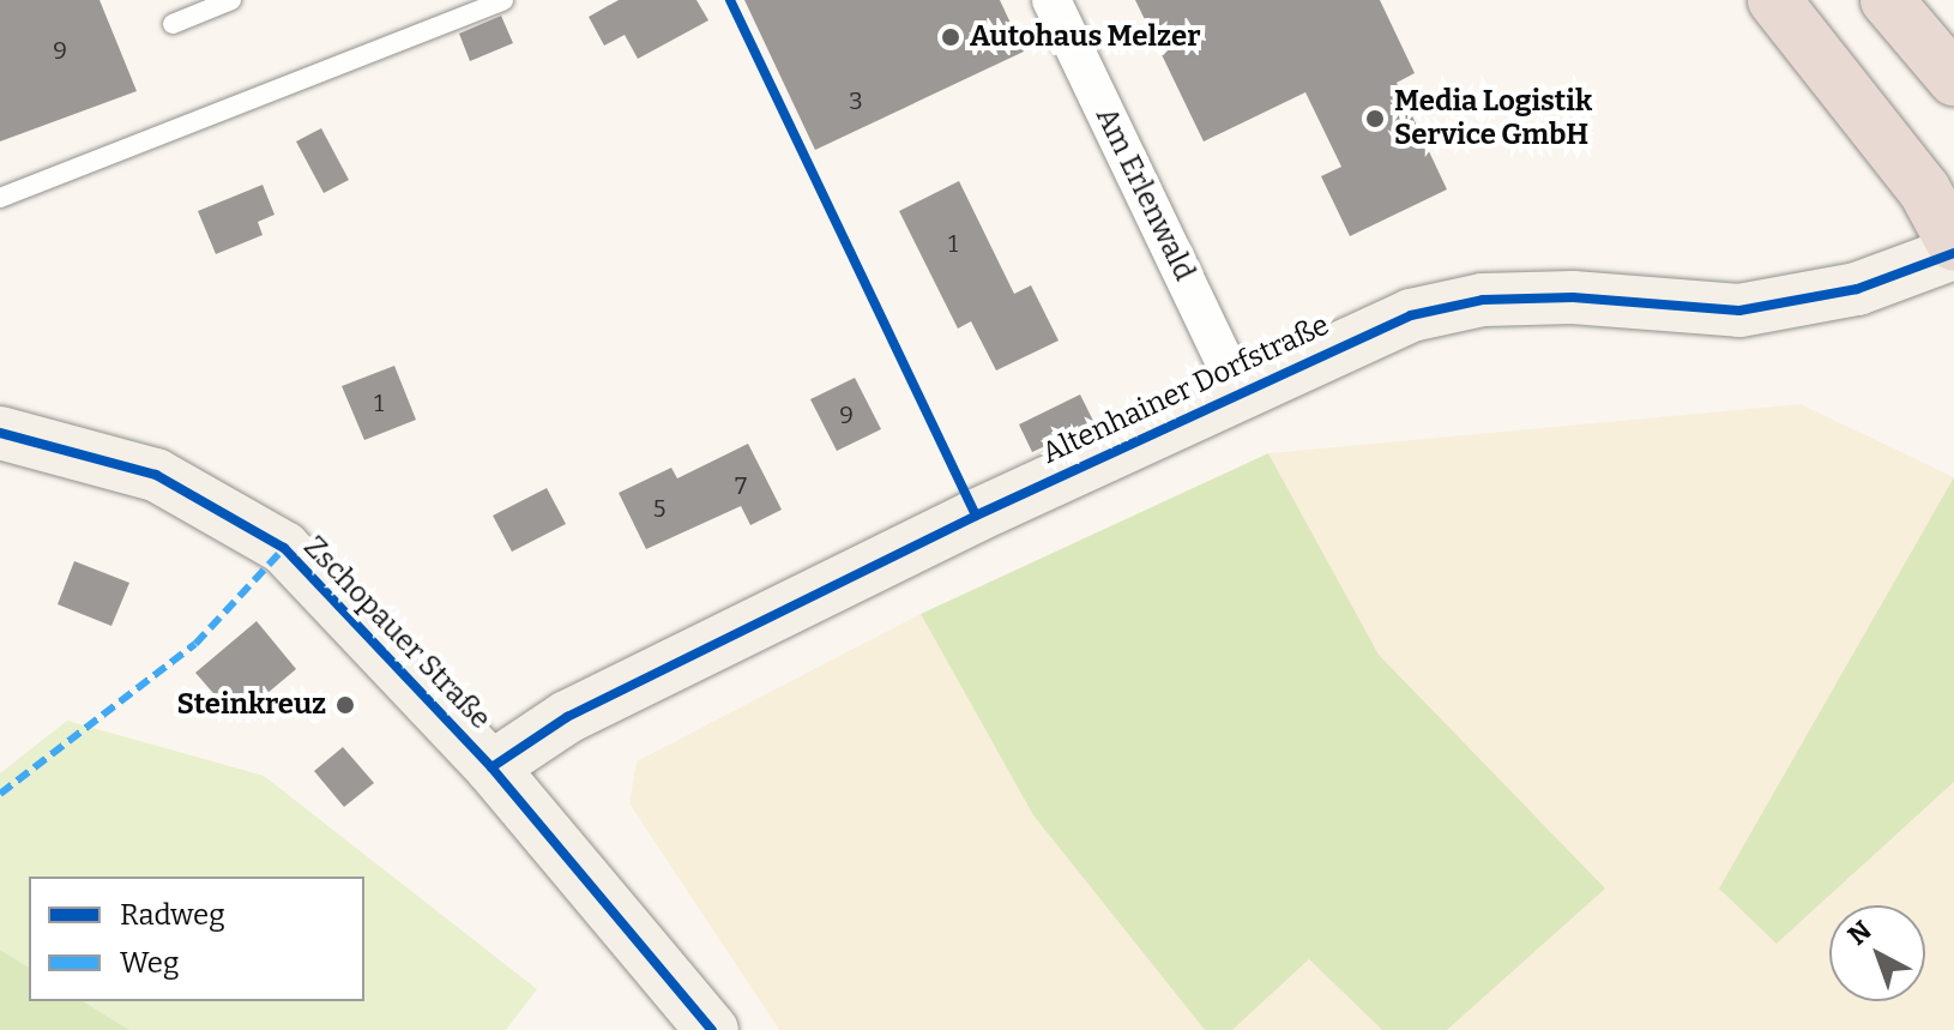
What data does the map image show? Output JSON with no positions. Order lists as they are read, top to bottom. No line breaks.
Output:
{"streets":{"street":["Am Erlenwald","Altenhainer Dorfstraße","Zschopauer Straße"]},"crossings":[["Am Erlenwald","Altenhainer Dorfstraße"],["Altenhainer Dorfstraße","Zschopauer Straße"]],"places":["Autohaus Melzer","Media Logistik Service GmbH","Steinkreuz"],"house_numbers":["9","3","1","1","9","7","5"],"legend":["Radweg","Weg"],"north":"top left"}
